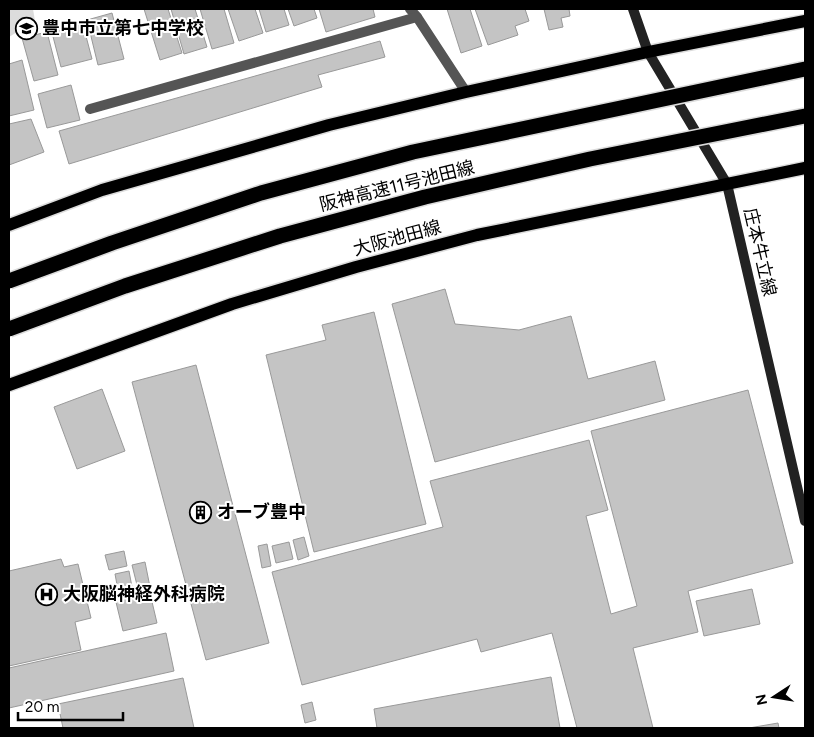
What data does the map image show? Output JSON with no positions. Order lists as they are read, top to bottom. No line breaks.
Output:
{"streets":{"highway":["阪神高速11号池田線"],"main road":["大阪池田線","庄本牛立線"]},"crossings":[["大阪池田線","庄本牛立線"]],"places":{"school or university":["豊中市立第七中学校"],"building":["オーブ豊中"],"hospital":["大阪脳神経外科病院"]},"scale_bar":"20 m","north":"left"}
